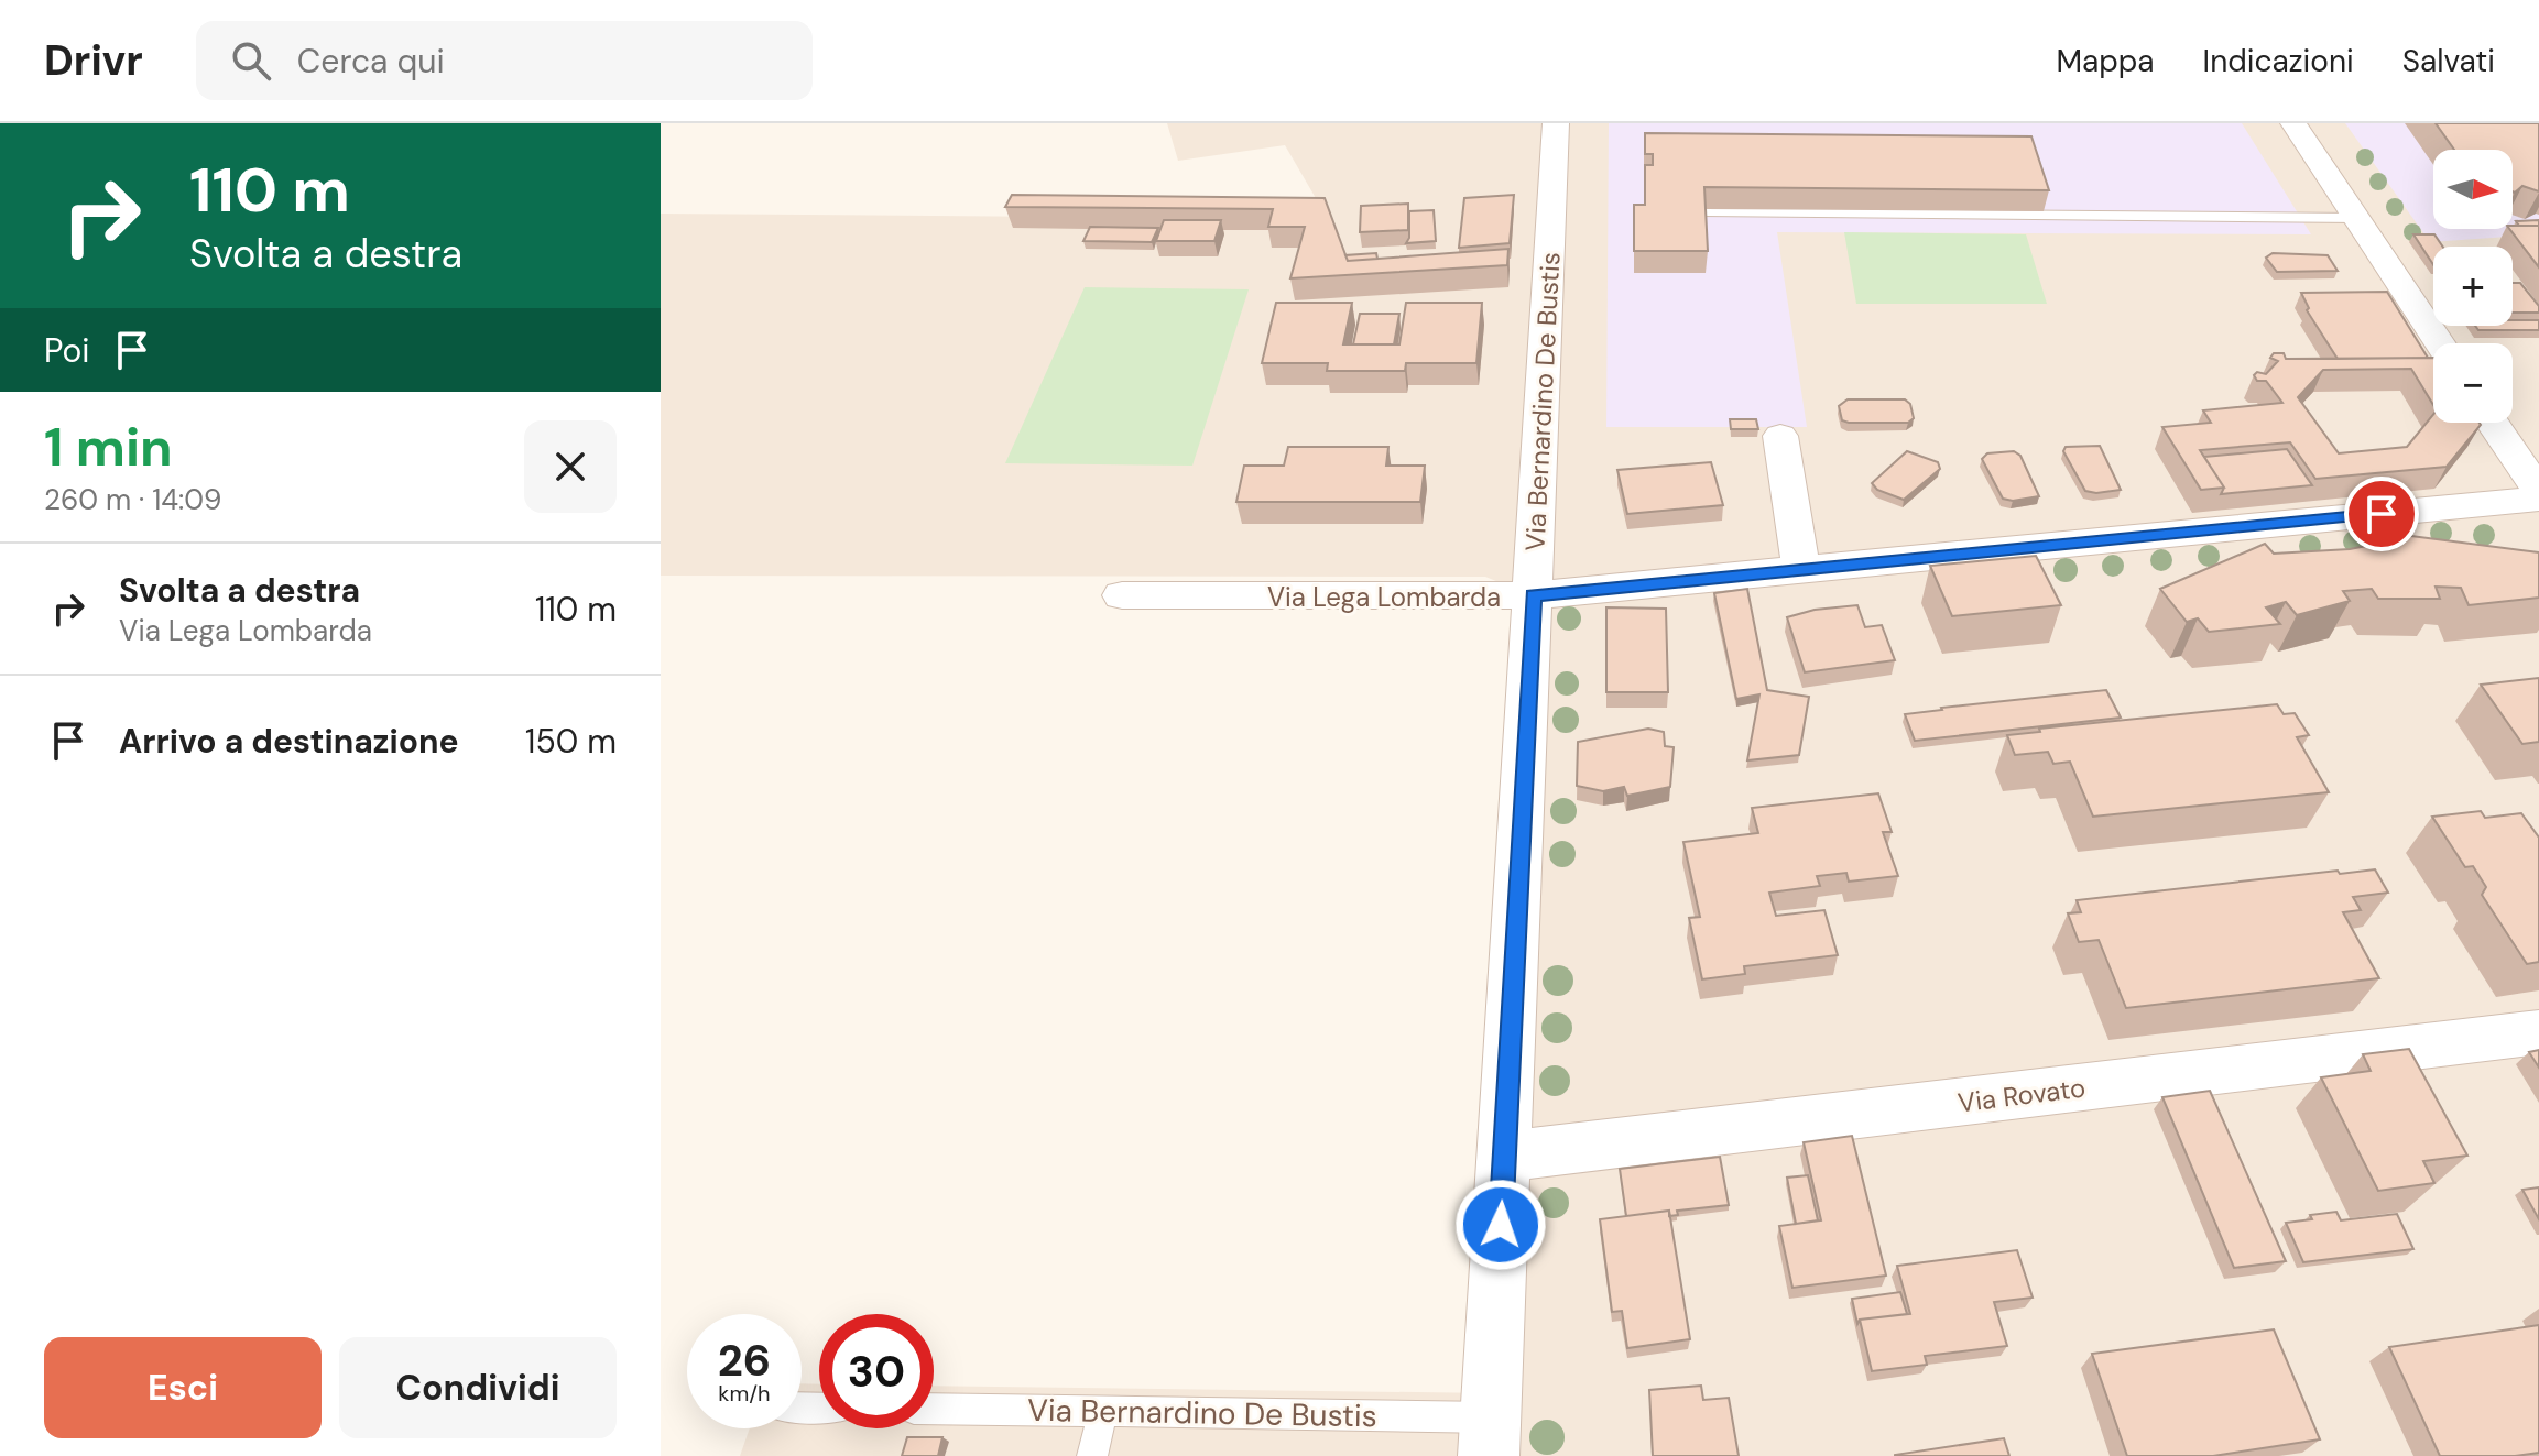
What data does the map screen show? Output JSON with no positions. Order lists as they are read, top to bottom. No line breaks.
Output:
{"streets":{"street":["Via Bernardino De Bustis","Via Lega Lombarda","Via Rovato"]},"crossings":[["Via Bernardino De Bustis","Via Lega Lombarda"],["Via Bernardino De Bustis","Via Rovato"]],"north":"right","page":{"header":"Drivr","search":"Cerca qui","nav":["Mappa","Indicazioni","Salvati"],"turn":["110 m","Svolta a destra"],"map_buttons":["+","−"],"then":"Poi","heading":["1 min","260 m · 14:09"],"list":[{"name":"Svolta a destra","note":"Via Lega Lombarda","value":"110 m"},{"name":"Arrivo a destinazione","value":"150 m"}],"speed":"26 km/h","limit":"30","buttons":["Esci","Condividi"]}}
